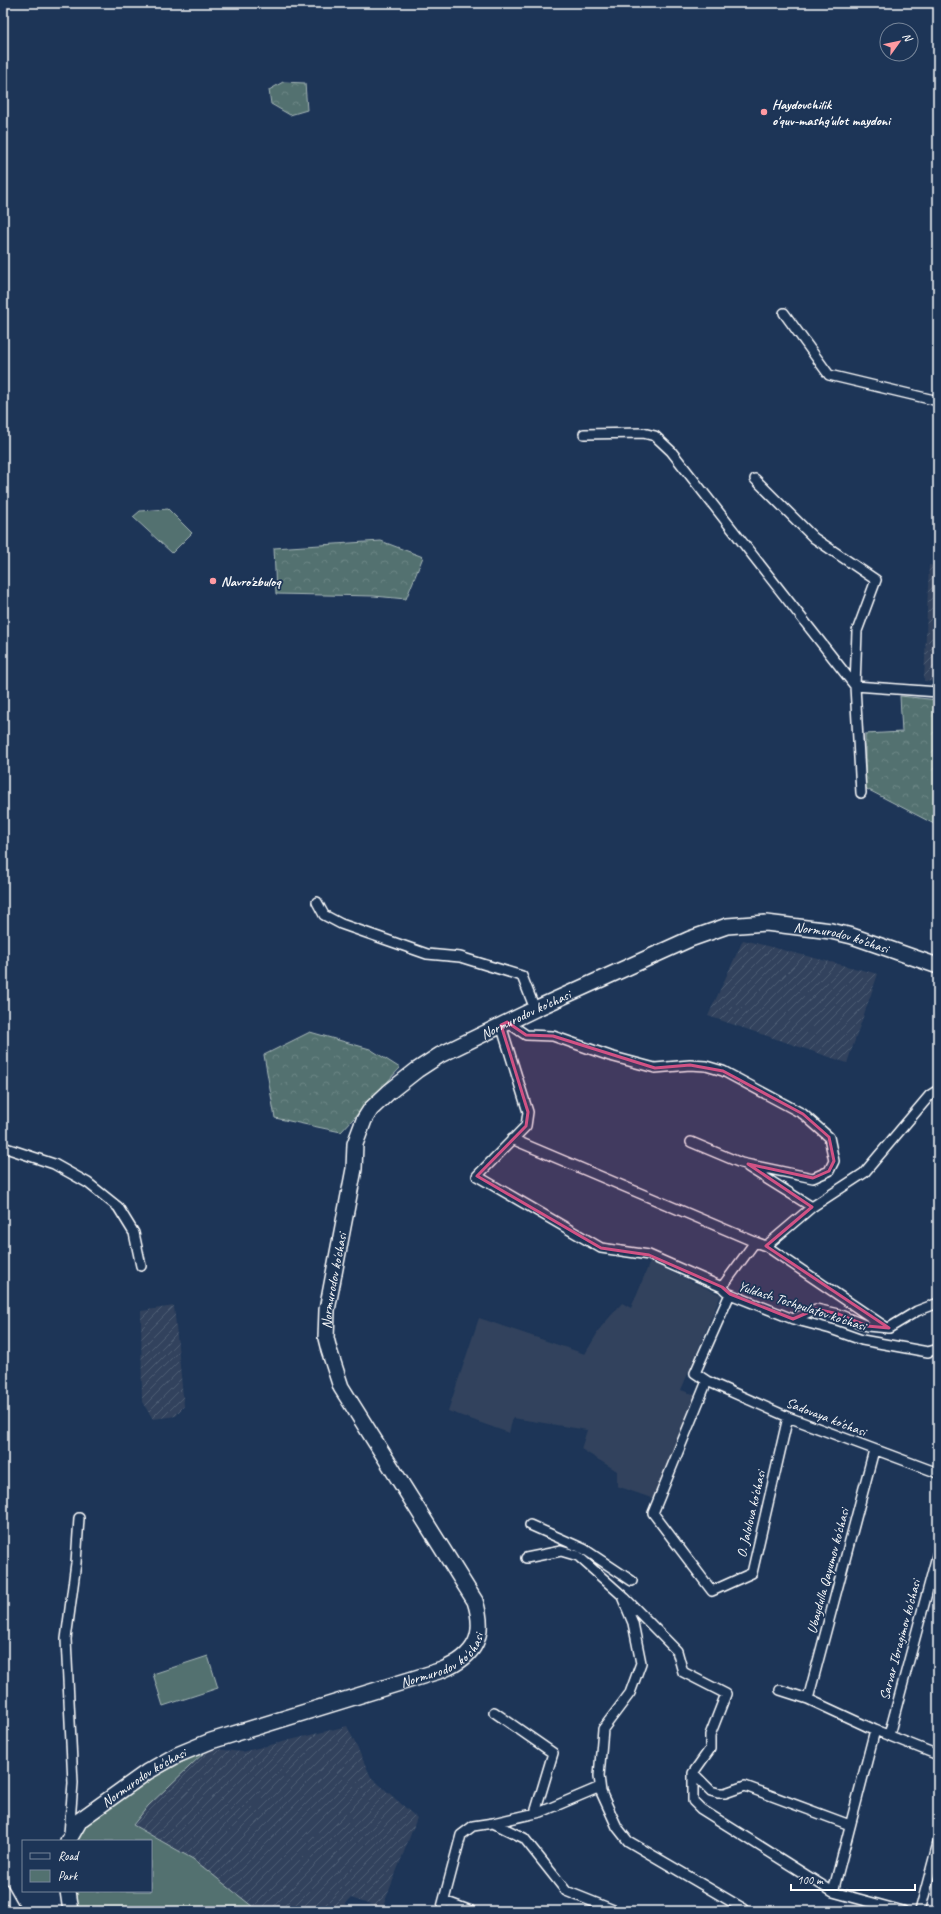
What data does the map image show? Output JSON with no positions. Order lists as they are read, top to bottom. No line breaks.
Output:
{"streets":{"main road":["Normurodov ko'chasi"],"street":["Yuldash Toshpulatov ko'chasi","Sadovaya ko'chasi","O. Jalolova ko'chasi","Ubaydulla Qayumov ko'chasi","Sarvar Ibragimov ko'chasi"]},"crossings":[["Yuldash Toshpulatov ko'chasi","Sadovaya ko'chasi"],["Yuldash Toshpulatov ko'chasi","O. Jalolova ko'chasi"],["Sadovaya ko'chasi","O. Jalolova ko'chasi"],["Sadovaya ko'chasi","Ubaydulla Qayumov ko'chasi"]],"places":["Haydovchilik o'quv-mashg'ulot maydoni","Navro'zbuloq"],"legend":["Road","Park"],"scale_bar":"100 m","north":"top right"}
